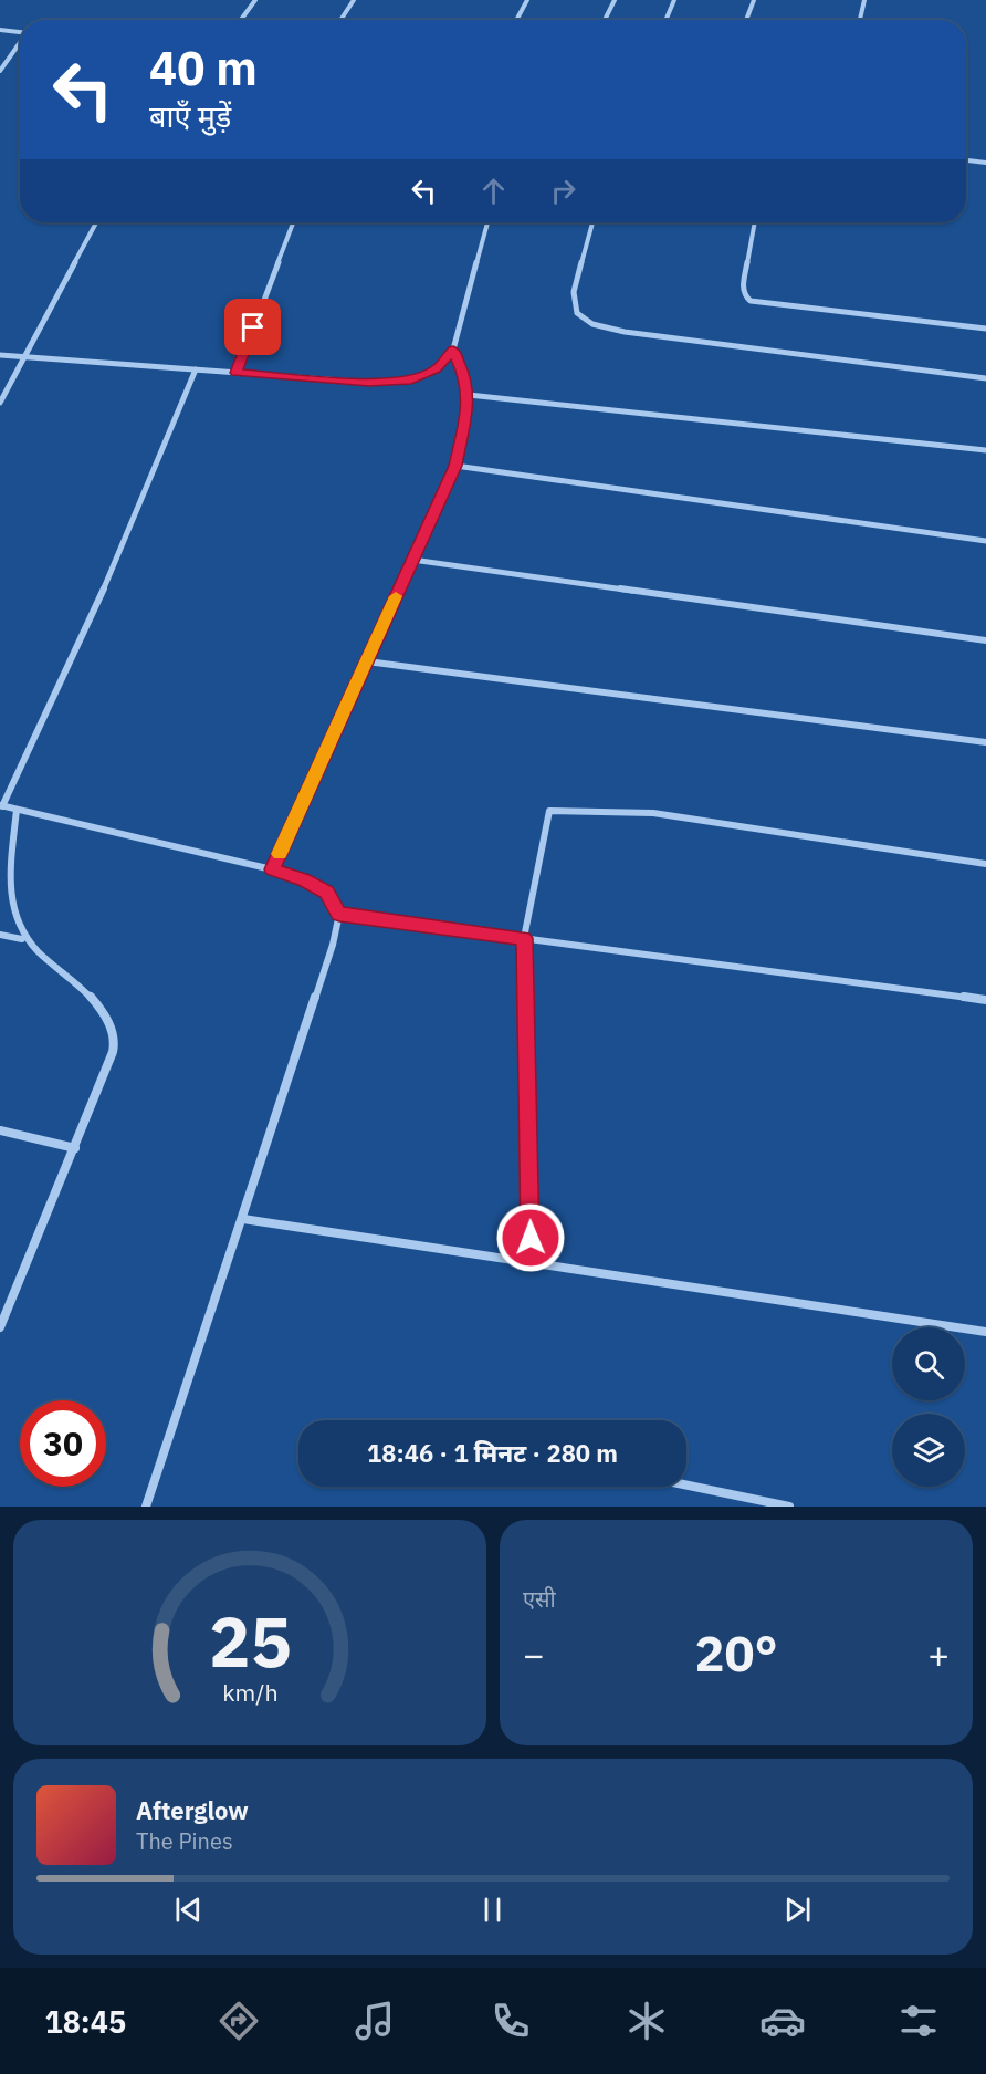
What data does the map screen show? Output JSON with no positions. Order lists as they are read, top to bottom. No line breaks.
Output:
{"page":{"turn":["40 m","बाएँ मुड़ें"],"limit":"30","trip":"18:46 · 1 मिनट · 280 m","tile":"एसी","heat":["−","20°","+"],"song":["Afterglow","The Pines"],"tabs":"18:45","gauge":["25","km/h"]}}
